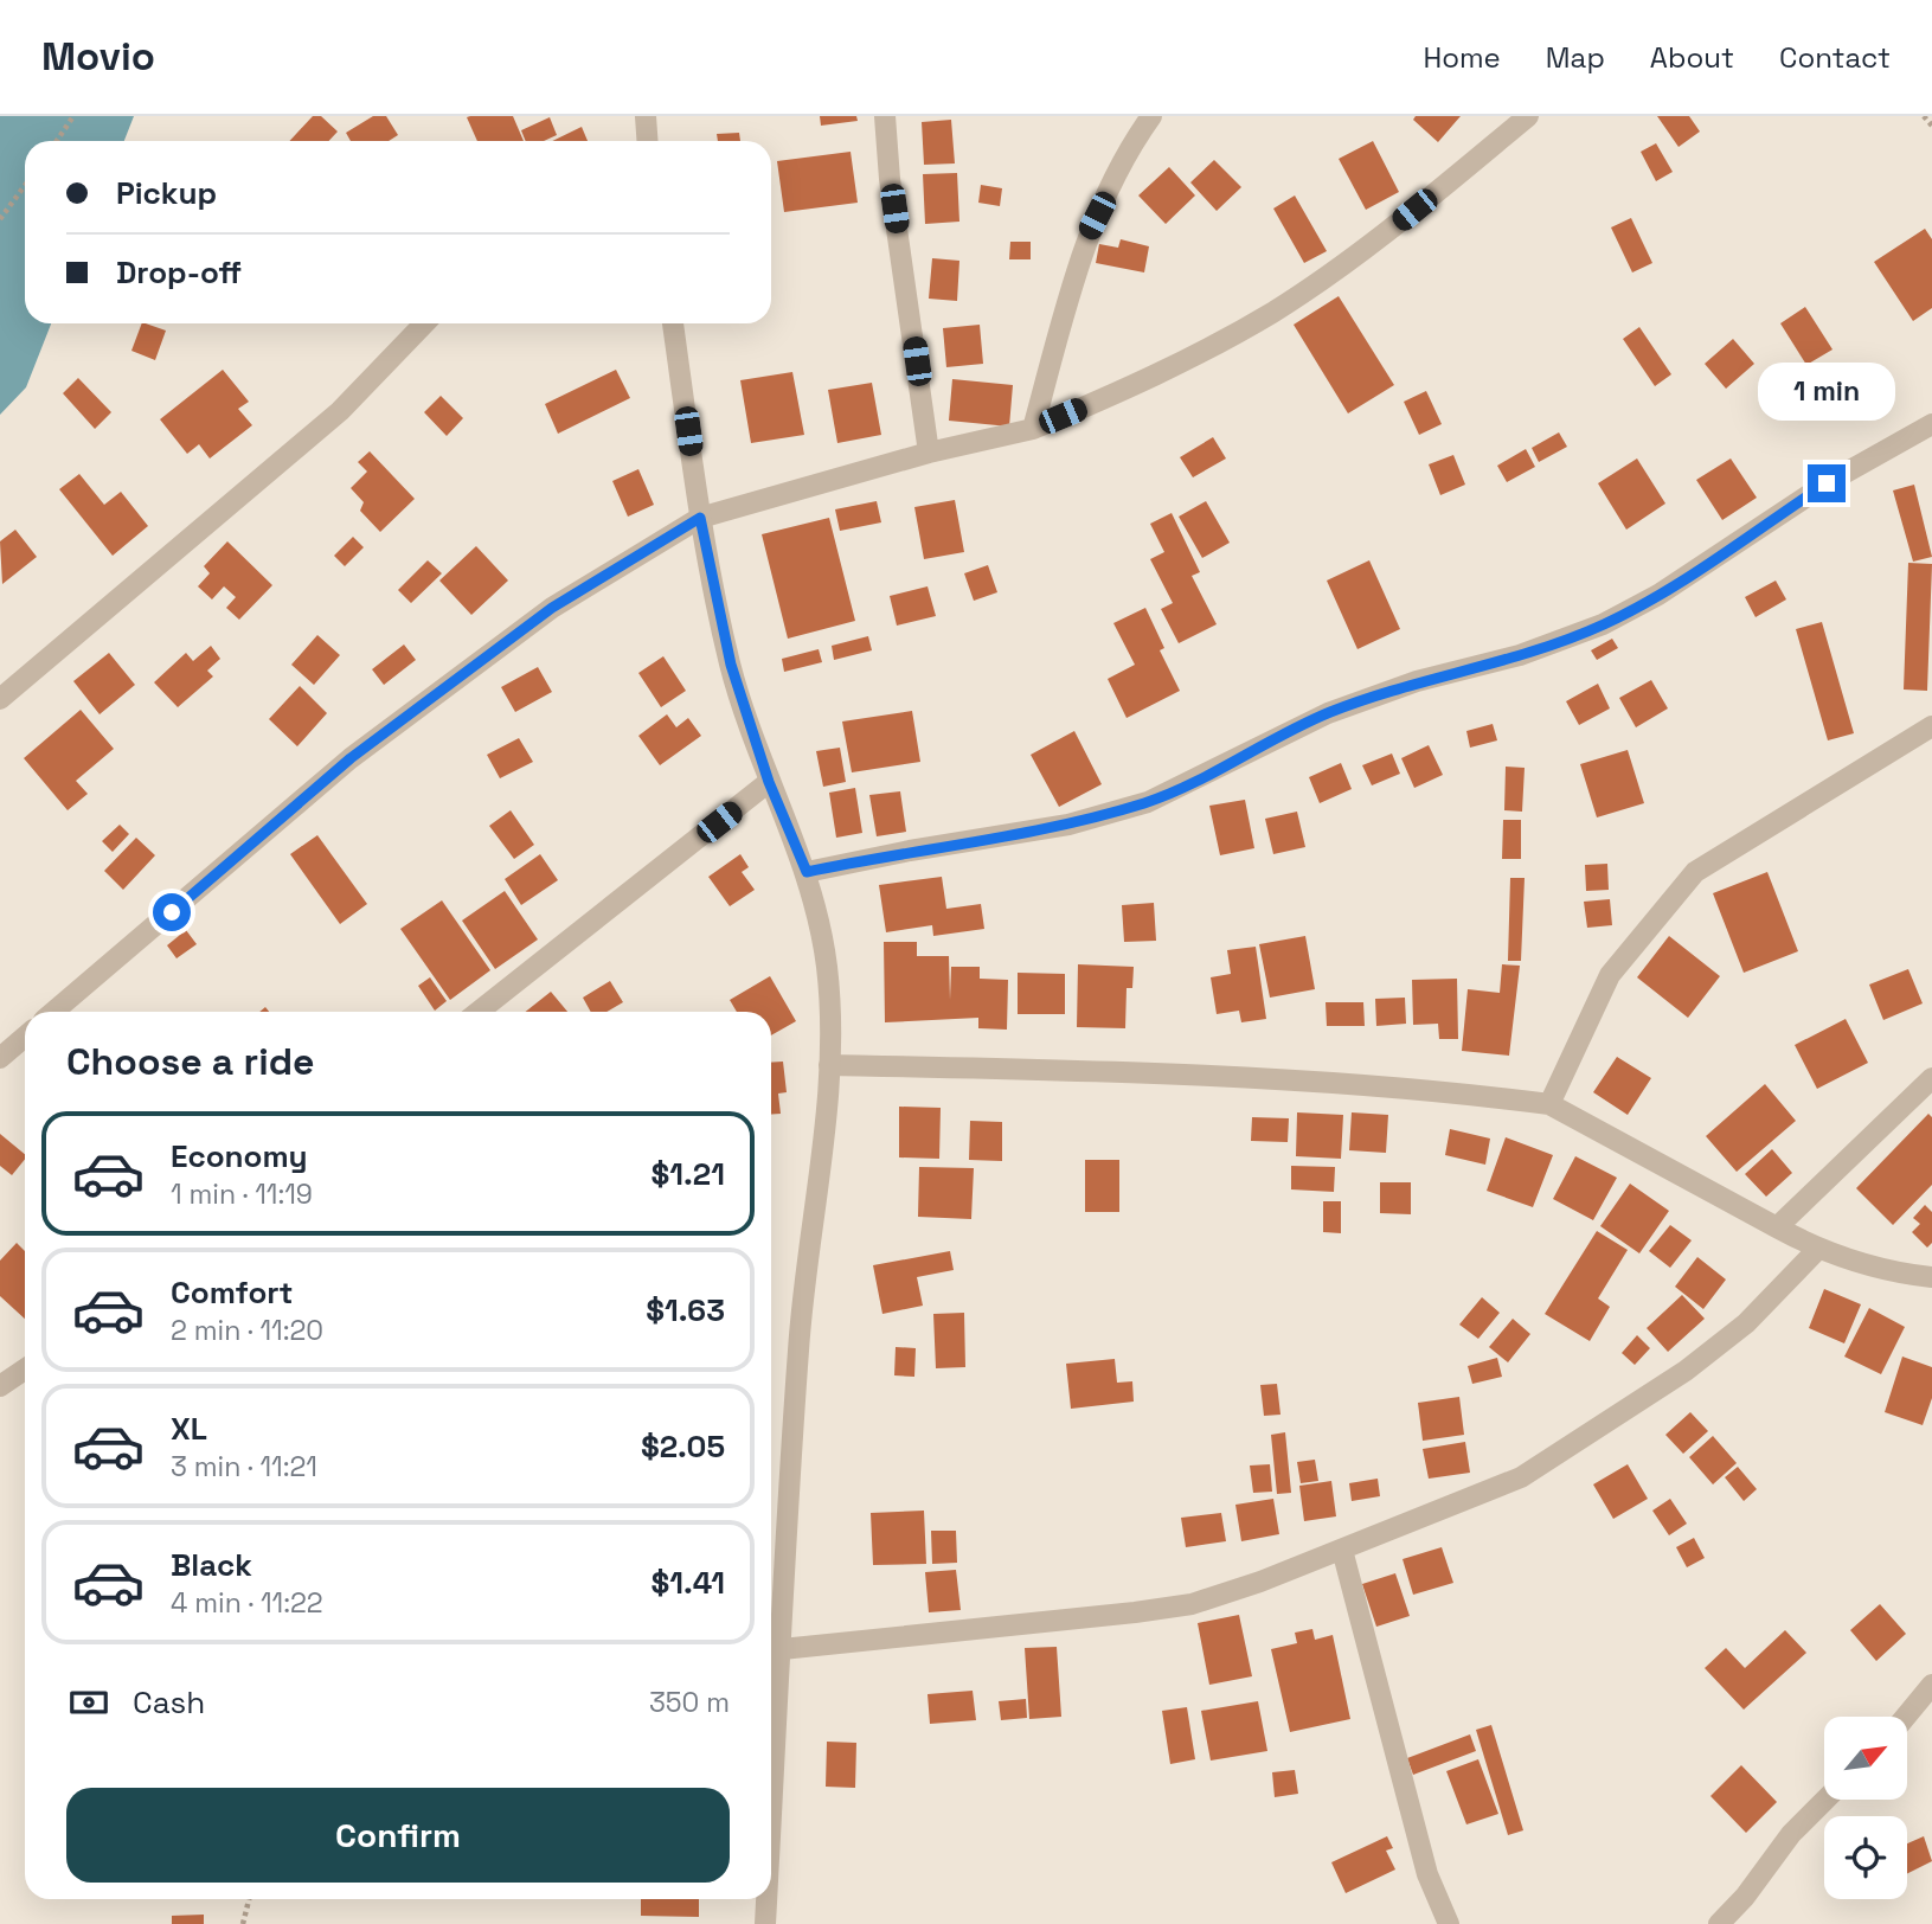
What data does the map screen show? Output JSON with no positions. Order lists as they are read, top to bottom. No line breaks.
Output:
{"north":"top right","page":{"header":"Movio","nav":["Home","Map","About","Contact"],"banner":["Pickup","Drop-off"],"bubble":"1 min","heading":"Choose a ride","list":[{"name":"Economy","note":"1 min · 11:19","value":"$1.21"},{"name":"Comfort","note":"2 min · 11:20","value":"$1.63"},{"name":"XL","note":"3 min · 11:21","value":"$2.05"},{"name":"Black","note":"4 min · 11:22","value":"$1.41"}],"pay":["Cash","350 m"],"buttons":"Confirm"}}
